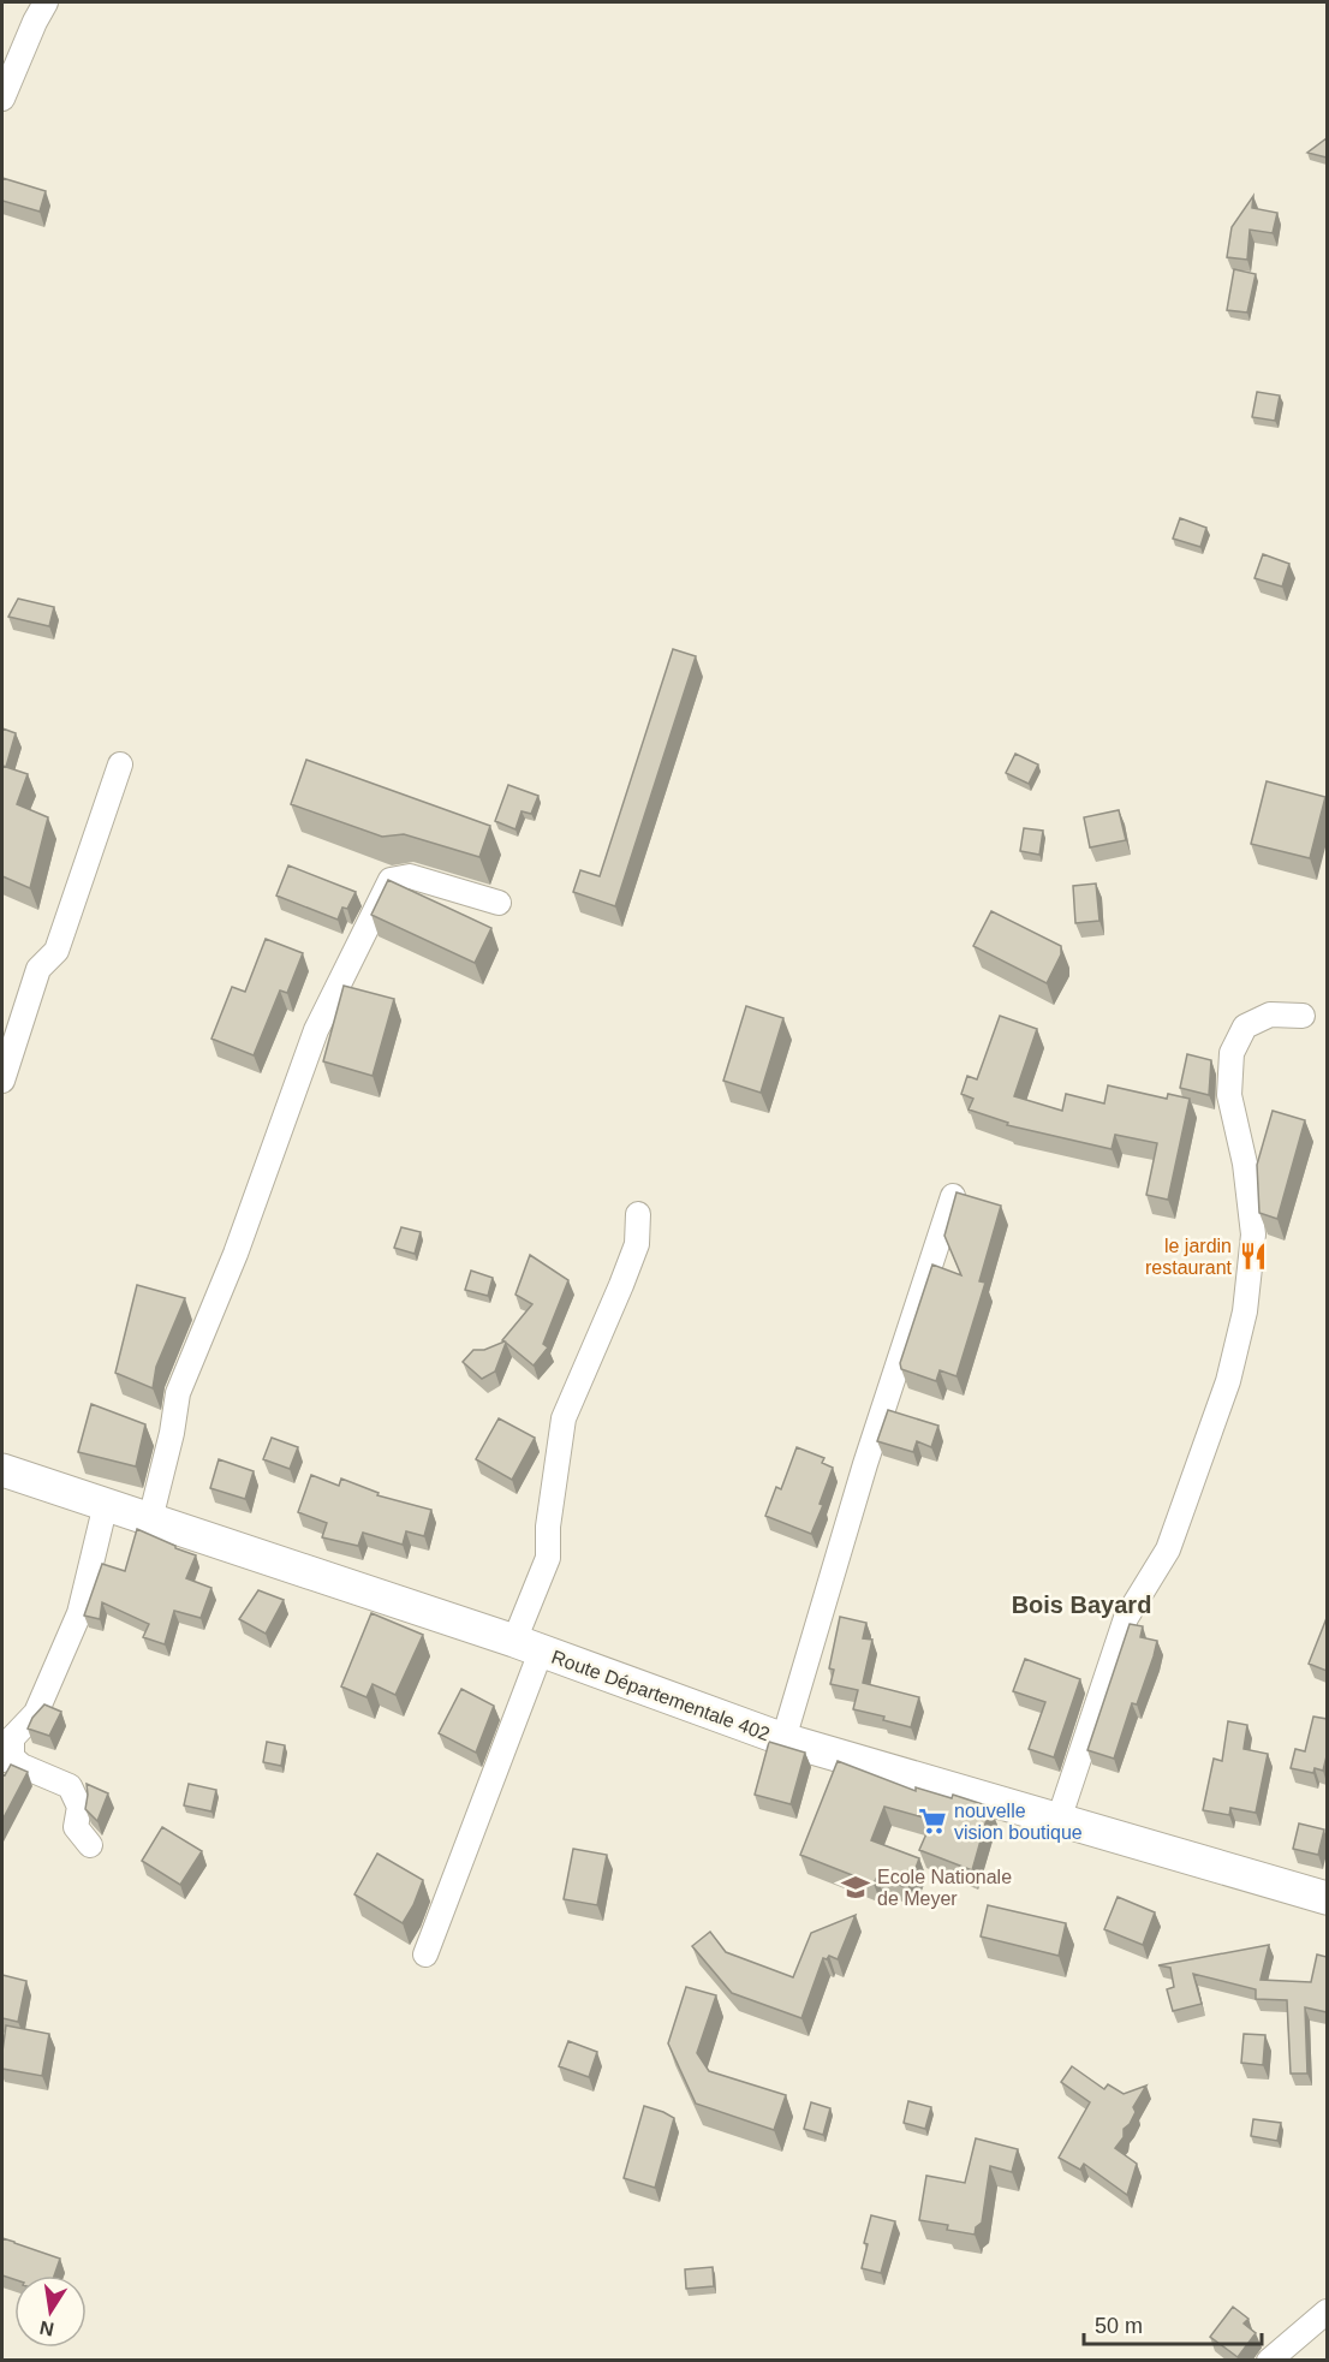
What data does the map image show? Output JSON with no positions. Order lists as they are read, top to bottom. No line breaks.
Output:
{"streets":{"main road":["Route Départementale 402"]},"districts":["Bois Bayard"],"places":{"restaurant":["le jardin restaurant"],"supermarket":["nouvelle vision boutique"],"school or university":["Ecole Nationale de Meyer"]},"scale_bar":"50 m","north":"bottom"}
